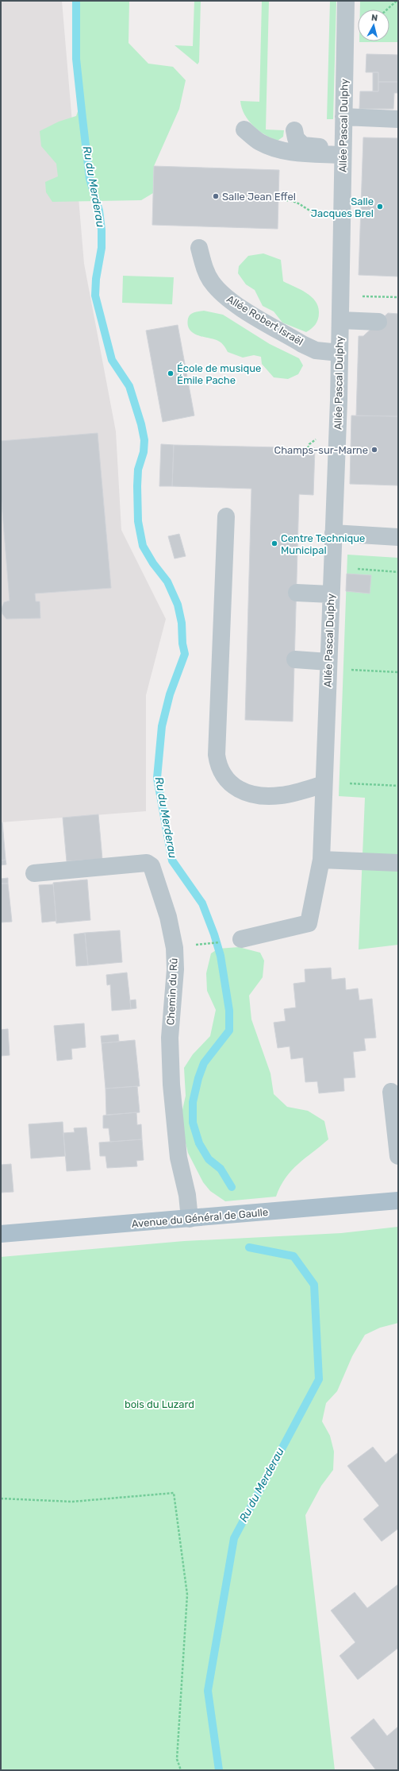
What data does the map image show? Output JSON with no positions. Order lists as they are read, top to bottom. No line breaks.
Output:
{"streets":{"main road":["Avenue du Général de Gaulle"],"street":["Allée Pascal Dulphy","Allée Robert Israël","Chemin du Rû"]},"crossings":[["Allée Pascal Dulphy","Allée Robert Israël"],["Chemin du Rû","Avenue du Général de Gaulle"]],"water":["Ru du Merderau"],"parks":["bois du Luzard"],"places":["Salle Jean Effel","Salle Jacques Brel","École de musique Émile Pache","Champs-sur-Marne","Centre Technique Municipal"],"north":"top"}
